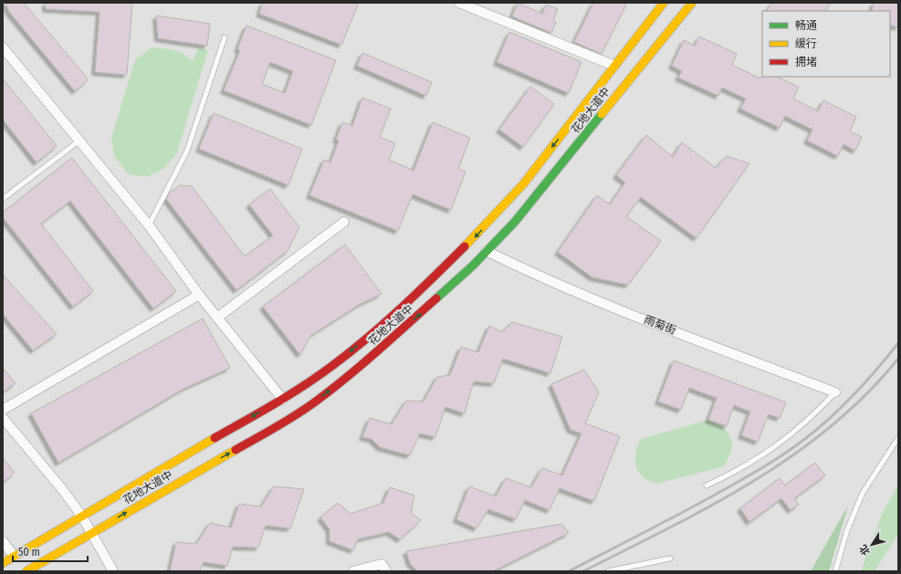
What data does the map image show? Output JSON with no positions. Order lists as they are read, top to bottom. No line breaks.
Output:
{"streets":{"main road":["花地大道中"],"street":["雨菊街"]},"crossings":[["花地大道中","雨菊街"]],"legend":["畅通","缓行","拥堵"],"scale_bar":"50 m","north":"bottom left"}
